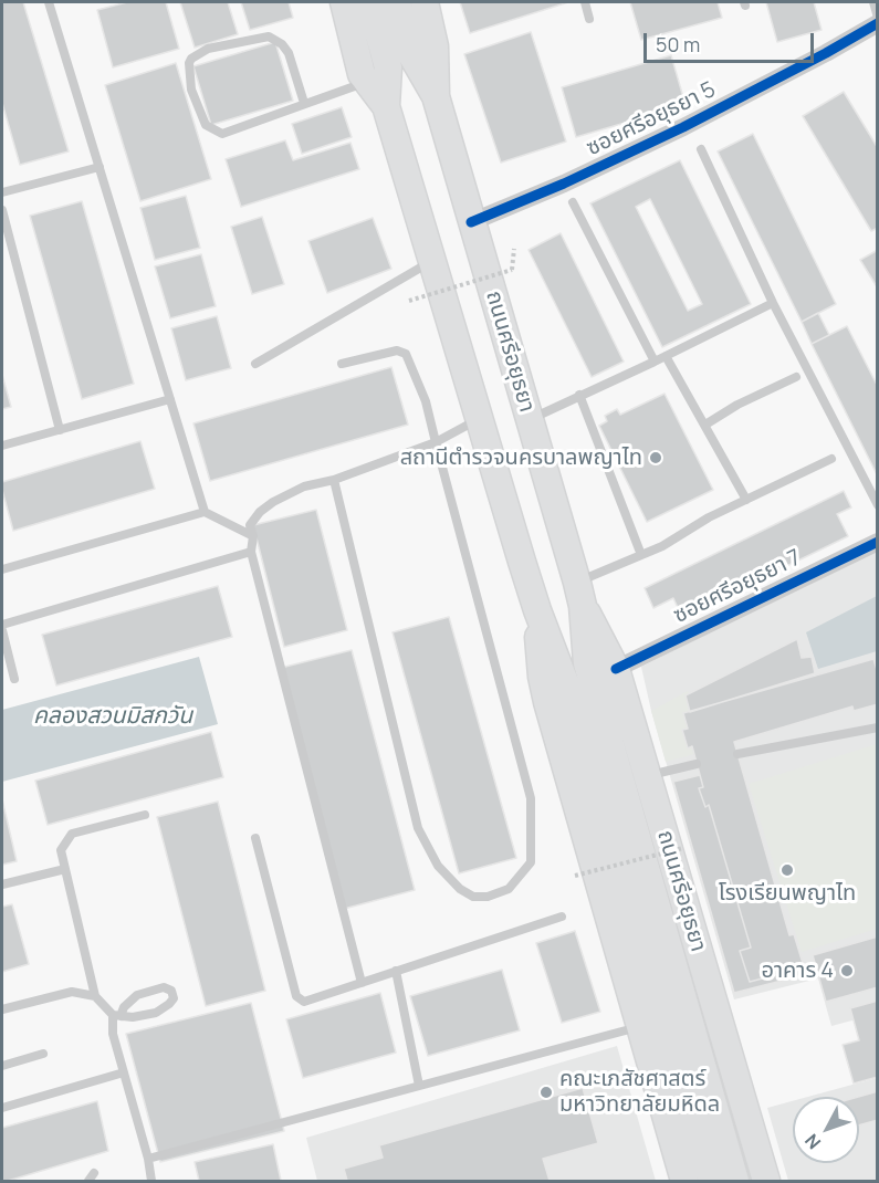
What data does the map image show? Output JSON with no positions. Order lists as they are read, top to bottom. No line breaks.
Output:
{"streets":{"main road":["ถนนศรีอยุธยา"],"street":["ซอยศรีอยุธยา 5","ซอยศรีอยุธยา 7"]},"crossings":[["ซอยศรีอยุธยา 5","ถนนศรีอยุธยา"],["ถนนศรีอยุธยา","ซอยศรีอยุธยา 7"]],"water":["คลองสวนมิสกวัน"],"places":["สถานีตำรวจนครบาลพญาไท","โรงเรียนพญาไท","อาคาร 4","คณะเภสัชศาสตร์ มหาวิทยาลัยมหิดล"],"scale_bar":"50 m","north":"bottom left"}
